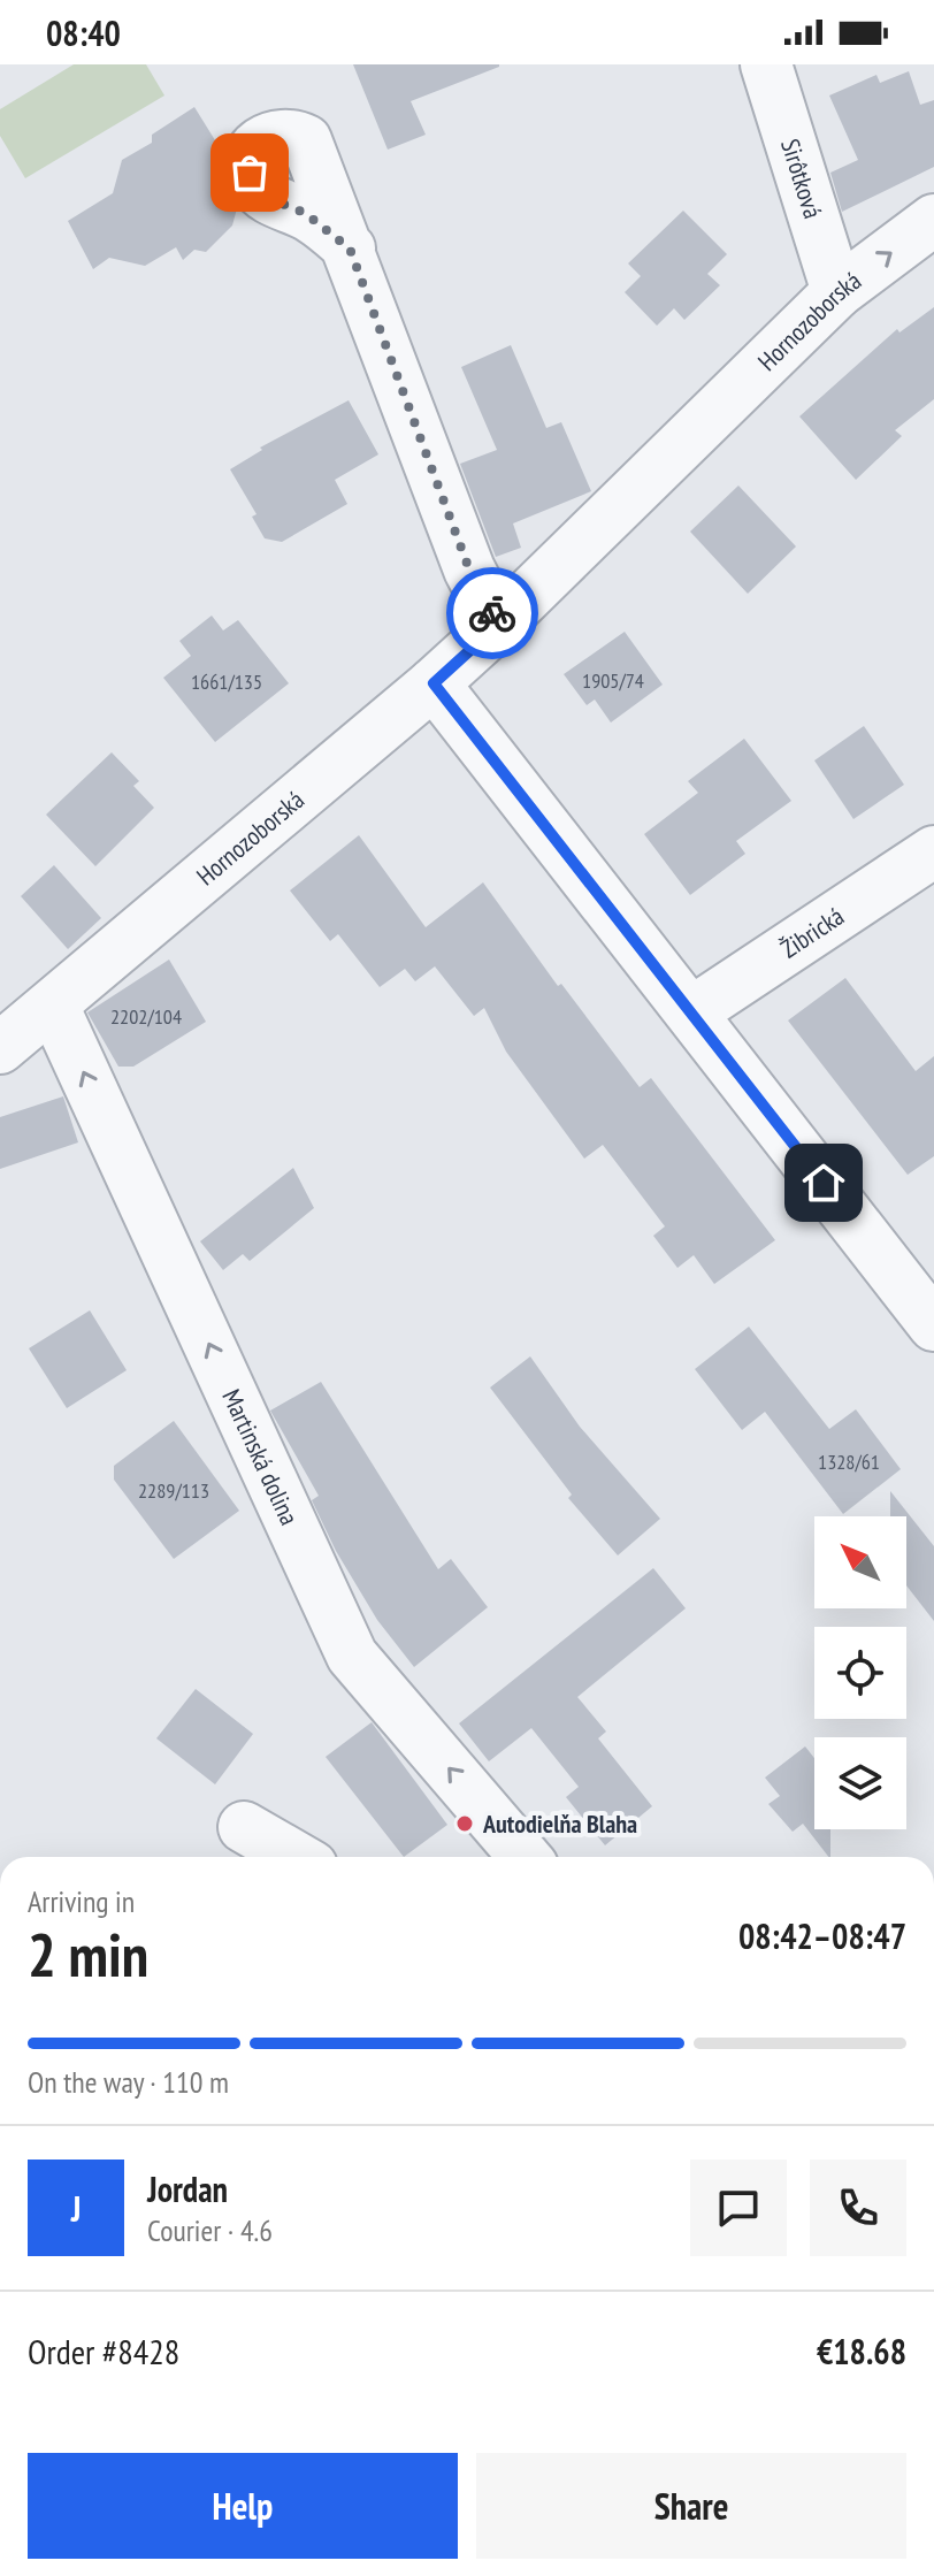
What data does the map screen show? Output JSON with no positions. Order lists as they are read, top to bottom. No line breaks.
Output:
{"streets":{"street":["Sirôtková","Hornozoborská","Žibrická","Martinská dolina"]},"crossings":[["Sirôtková","Hornozoborská"],["Hornozoborská","Martinská dolina"]],"one_way":["Martinská dolina"],"places":["Autodielňa Blaha"],"house_numbers":["1905/74","1661/135","2202/104","1328/61","2289/113"],"north":"top left","page":{"status":"08:40","heading":["2 min","Arriving in","08:42–08:47"],"panel":["Jordan","Courier · 4.6","Order #8428","€18.68"],"bar":"On the way · 110 m","round":"J","buttons":["Help","Share"]}}
